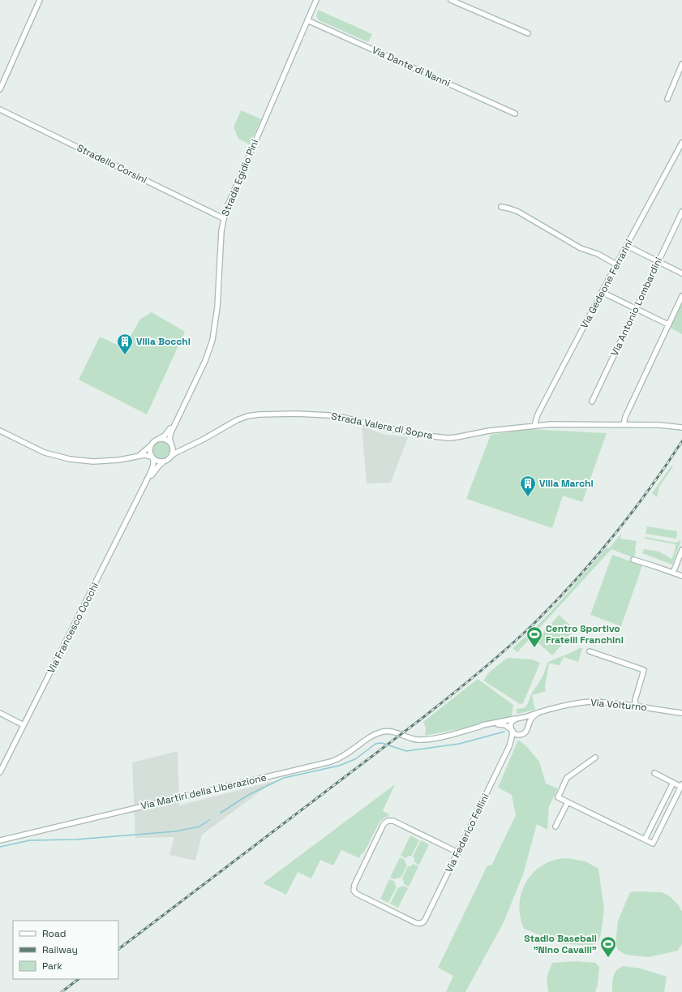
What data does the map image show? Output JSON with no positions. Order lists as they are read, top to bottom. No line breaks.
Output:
{"streets":{"street":["Via Dante di Nanni","Stradello Corsini","Strada Egidio Pini","Via Gedeone Ferrarini","Via Antonio Lombardini","Strada Valera di Sopra","Via Francesco Cocchi","Via Volturno","Via Martiri della Liberazione","Via Federico Fellini"]},"crossings":[["Via Dante di Nanni","Strada Egidio Pini"],["Stradello Corsini","Strada Egidio Pini"],["Strada Egidio Pini","Strada Valera di Sopra"],["Strada Egidio Pini","Via Francesco Cocchi"],["Via Gedeone Ferrarini","Strada Valera di Sopra"],["Strada Valera di Sopra","Via Francesco Cocchi"],["Via Volturno","Via Martiri della Liberazione"],["Via Volturno","Via Federico Fellini"]],"places":{"building":["Villa Bocchi","Villa Marchi"],"sports":["Centro Sportivo Fratelli Franchini","Stadio Baseball \"Nino Cavalli\""]},"legend":["Road","Railway","Park"]}
